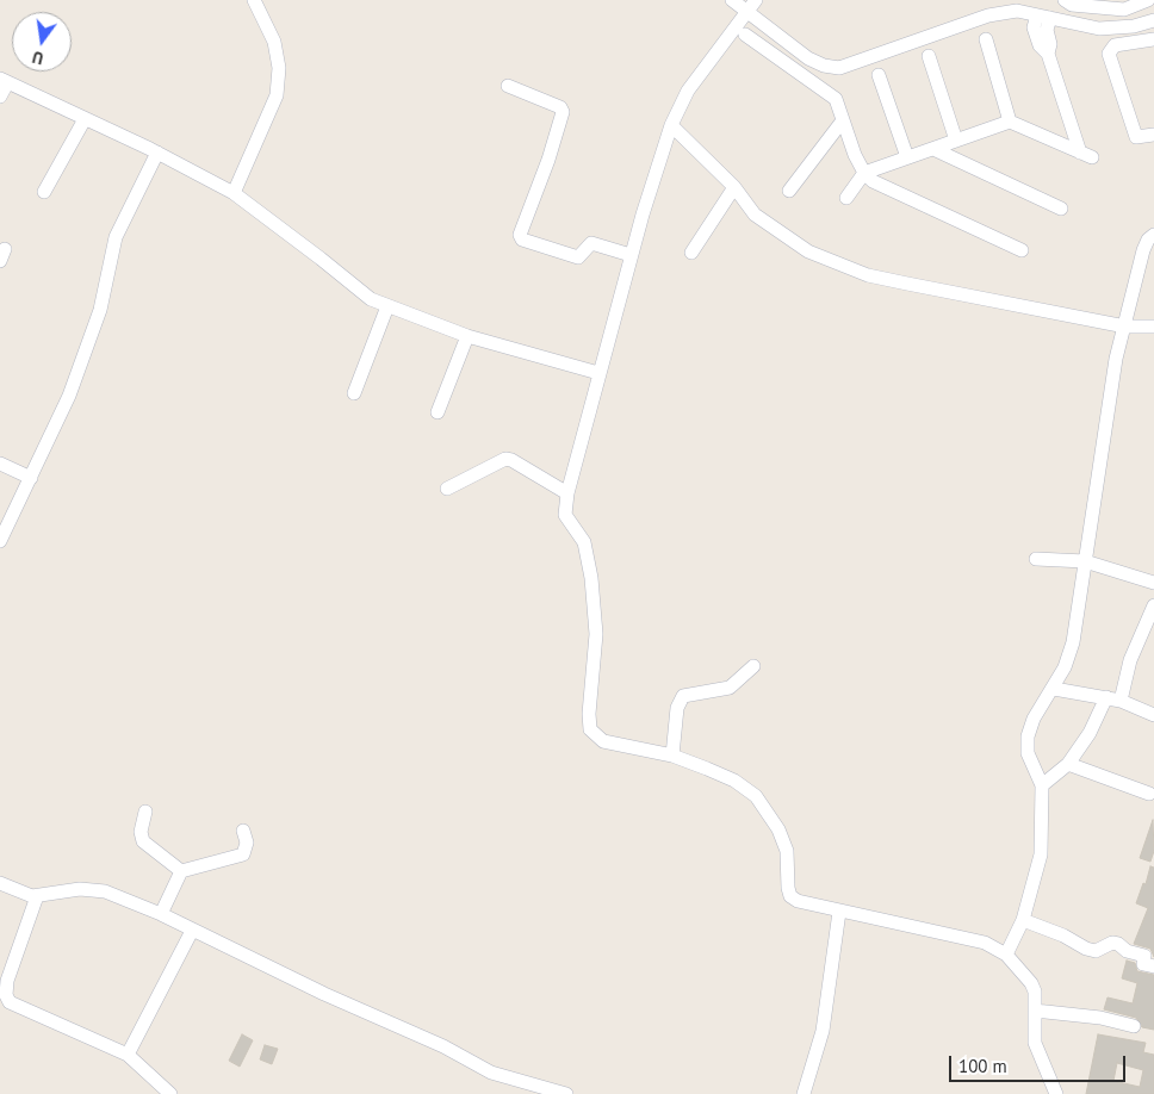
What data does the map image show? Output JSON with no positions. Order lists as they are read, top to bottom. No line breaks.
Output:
{"scale_bar":"100 m","north":"bottom"}
